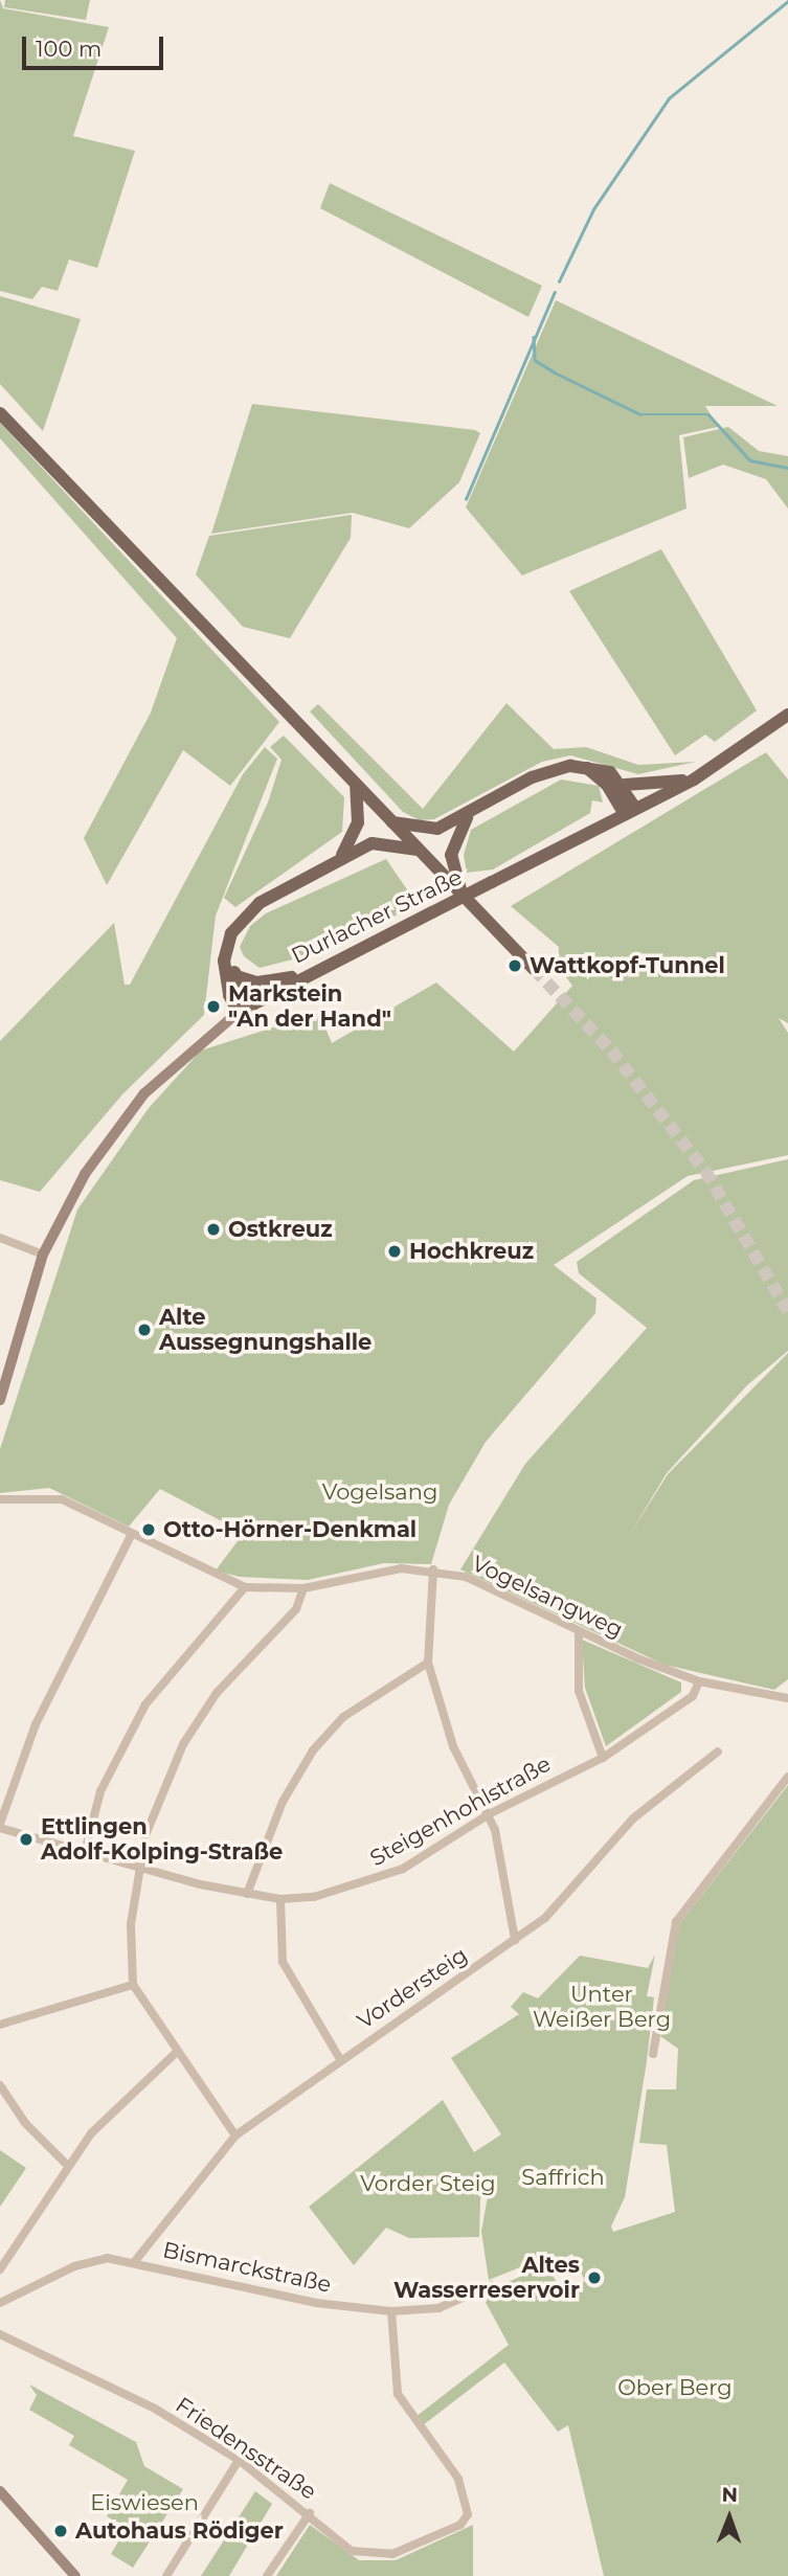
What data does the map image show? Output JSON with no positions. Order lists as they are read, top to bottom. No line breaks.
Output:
{"streets":{"main road":["Durlacher Straße"],"street":["Vogelsangweg","Steigenhohlstraße","Vordersteig","Bismarckstraße","Friedensstraße"]},"crossings":[["Vogelsangweg","Steigenhohlstraße"],["Vordersteig","Bismarckstraße"],["Bismarckstraße","Friedensstraße"]],"parks":["Vogelsang","Unter Weißer Berg","Saffrich","Vorder Steig","Ober Berg","Eiswiesen"],"places":["Wattkopf-Tunnel","Markstein \"An der Hand\"","Ostkreuz","Hochkreuz","Alte Aussegnungshalle","Otto-Hörner-Denkmal","Ettlingen Adolf-Kolping-Straße","Altes Wasserreservoir","Autohaus Rödiger"],"scale_bar":"100 m","north":"top"}
